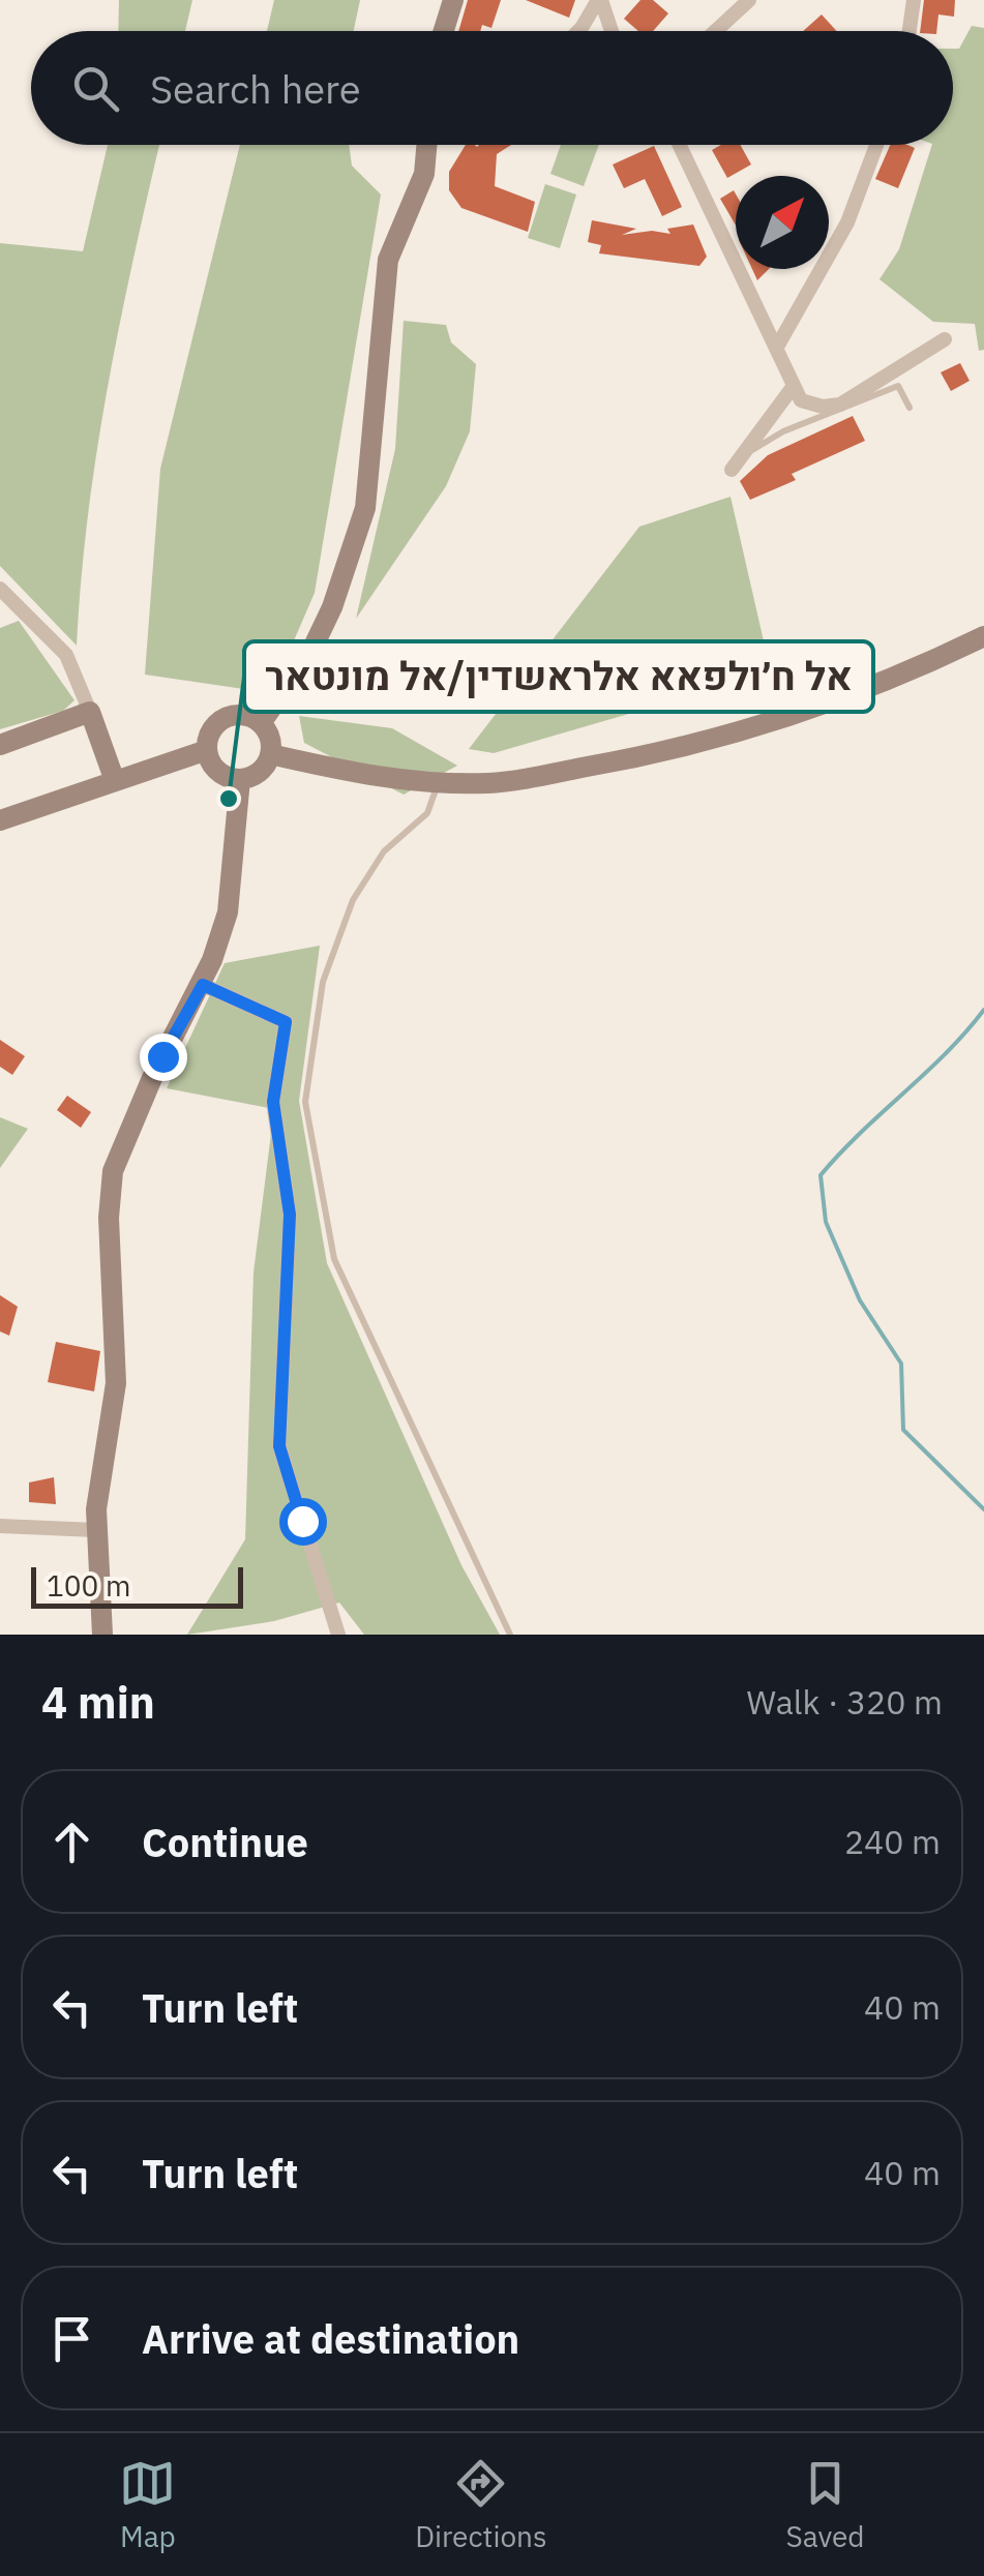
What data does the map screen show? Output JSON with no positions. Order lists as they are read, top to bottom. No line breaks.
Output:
{"places":["אל ח׳ולפאא אלראשדין/אל מונטאר"],"scale_bar":"100 m","north":"top right","page":{"search":"Search here","scale":"100 m","heading":["4 min","Walk · 320 m"],"list":[["Continue","240 m"],["Turn left","40 m"],["Turn left","40 m"],"Arrive at destination"],"nav":["Map","Directions","Saved"]}}
